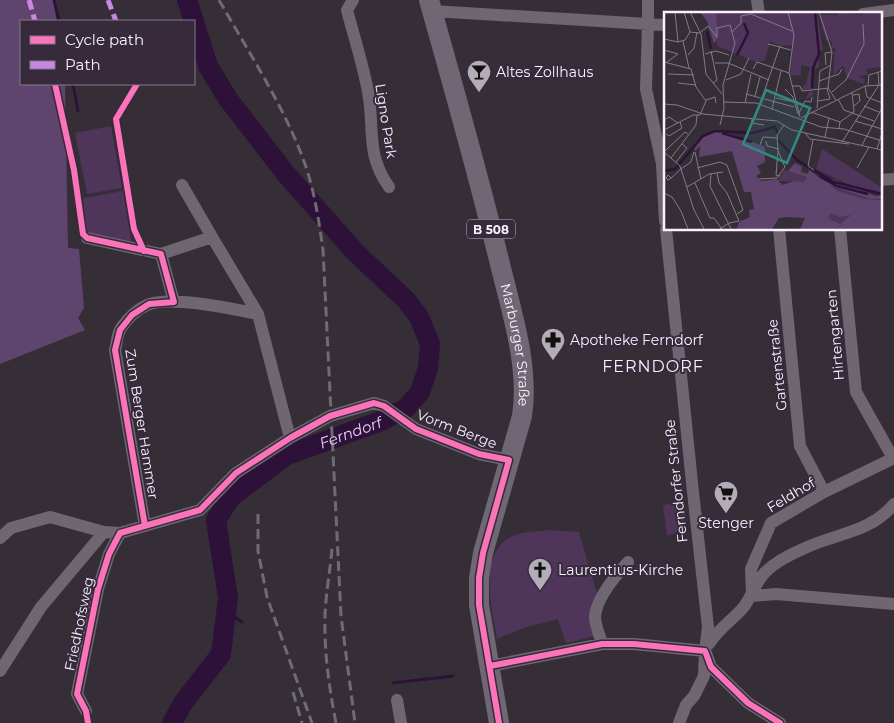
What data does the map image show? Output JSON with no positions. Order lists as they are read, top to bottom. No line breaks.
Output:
{"streets":{"main road":["B 508","Marburger Straße"],"street":["Ligno Park","Hirtengarten","Gartenstraße","Zum Berger Hammer","Vorm Berge","Ferndorfer Straße","Feldhof","Friedhofsweg"]},"crossings":[["Hirtengarten","Feldhof"],["Marburger Straße","Vorm Berge"],["Gartenstraße","Feldhof"]],"districts":["FERNDORF"],"water":["Ferndorf"],"places":{"bar":["Altes Zollhaus"],"pharmacy":["Apotheke Ferndorf"],"supermarket":["Stenger"],"church":["Laurentius-Kirche"]},"legend":["Cycle path","Path"]}
